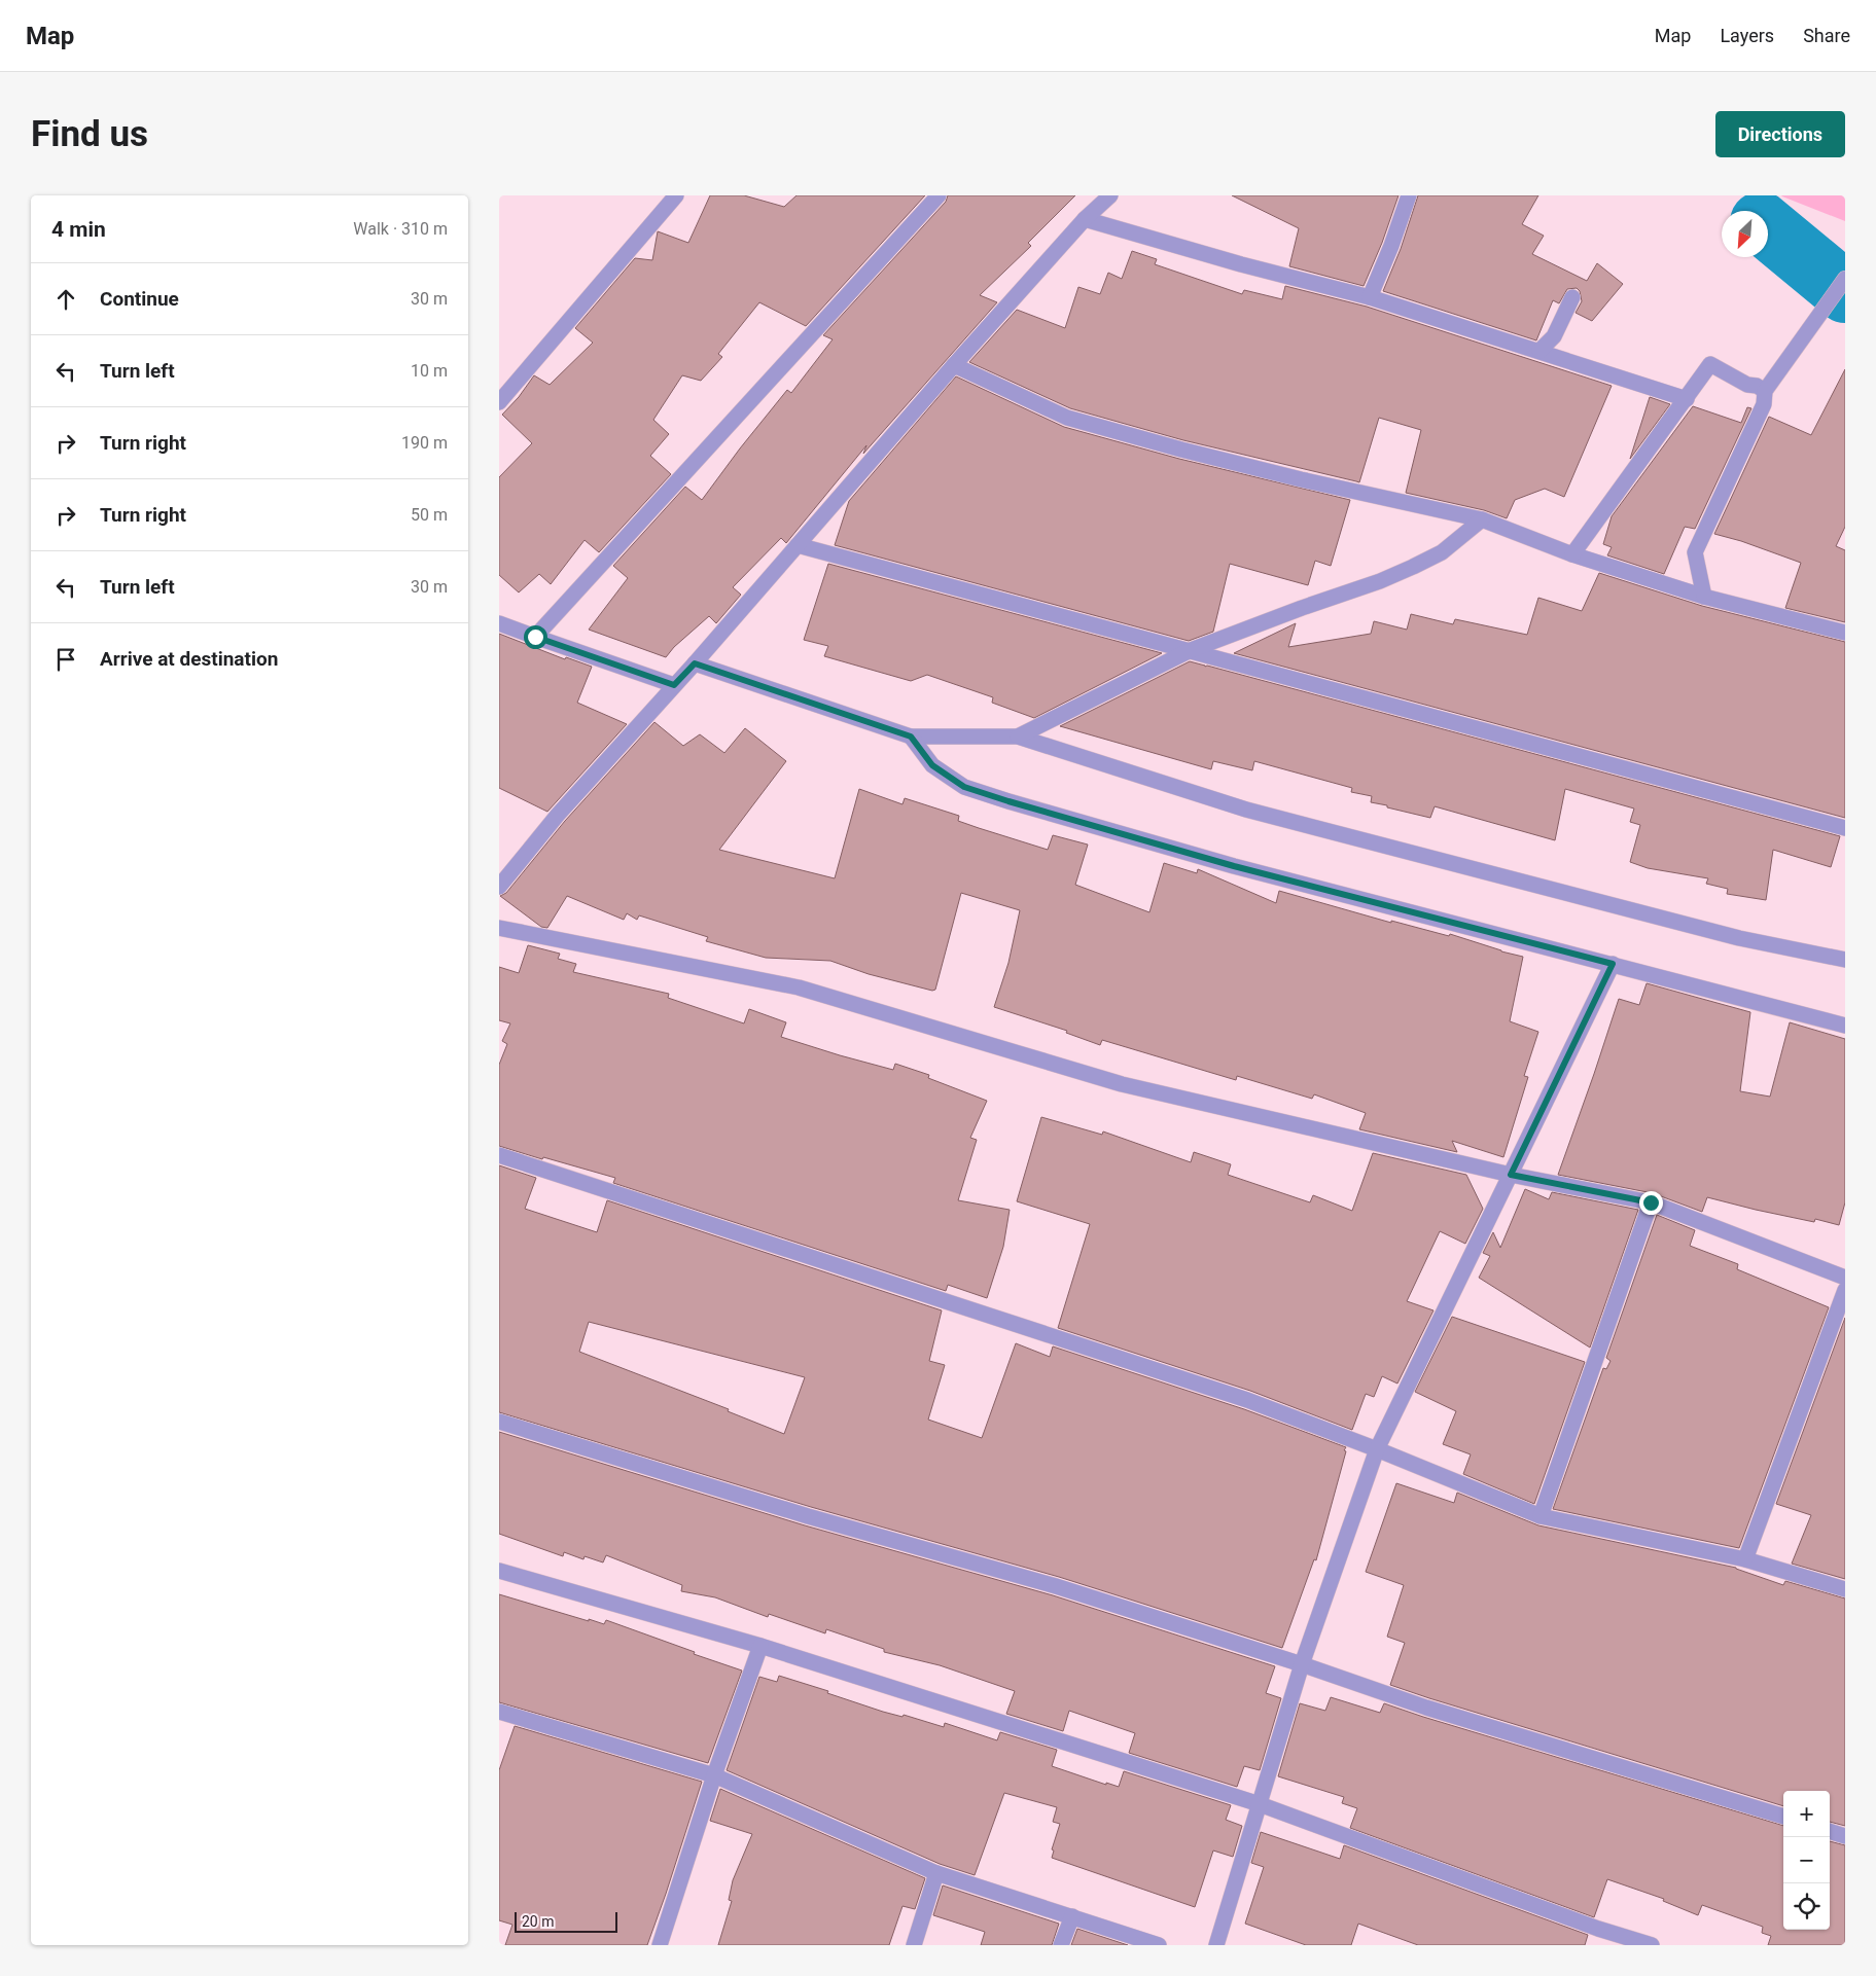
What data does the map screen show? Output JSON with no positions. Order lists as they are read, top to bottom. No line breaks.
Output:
{"scale_bar":"20 m","north":"bottom left","page":{"header":"Map","nav":["Map","Layers","Share"],"buttons":"Directions","title":"Find us","heading":["4 min","Walk · 310 m"],"list":[["Continue","30 m"],["Turn left","10 m"],["Turn right","190 m"],["Turn right","50 m"],["Turn left","30 m"],"Arrive at destination"],"map_buttons":["+","−"],"scale":"20 m"}}
